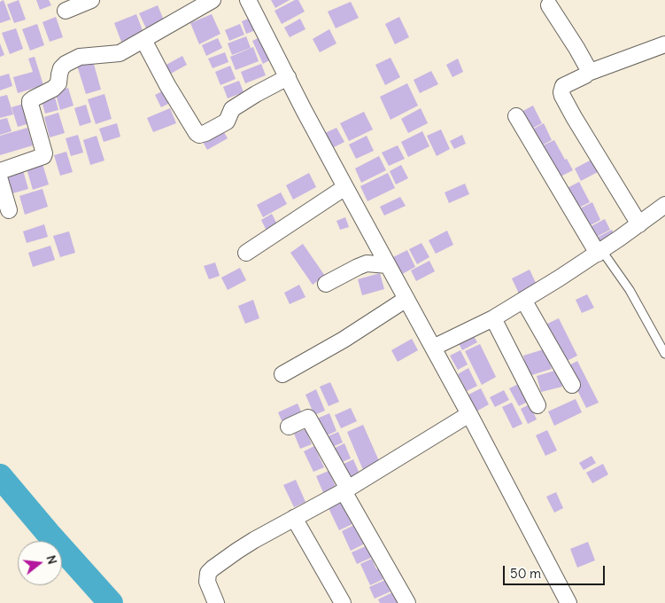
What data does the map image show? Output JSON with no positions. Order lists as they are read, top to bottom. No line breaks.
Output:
{"scale_bar":"50 m","north":"right"}
